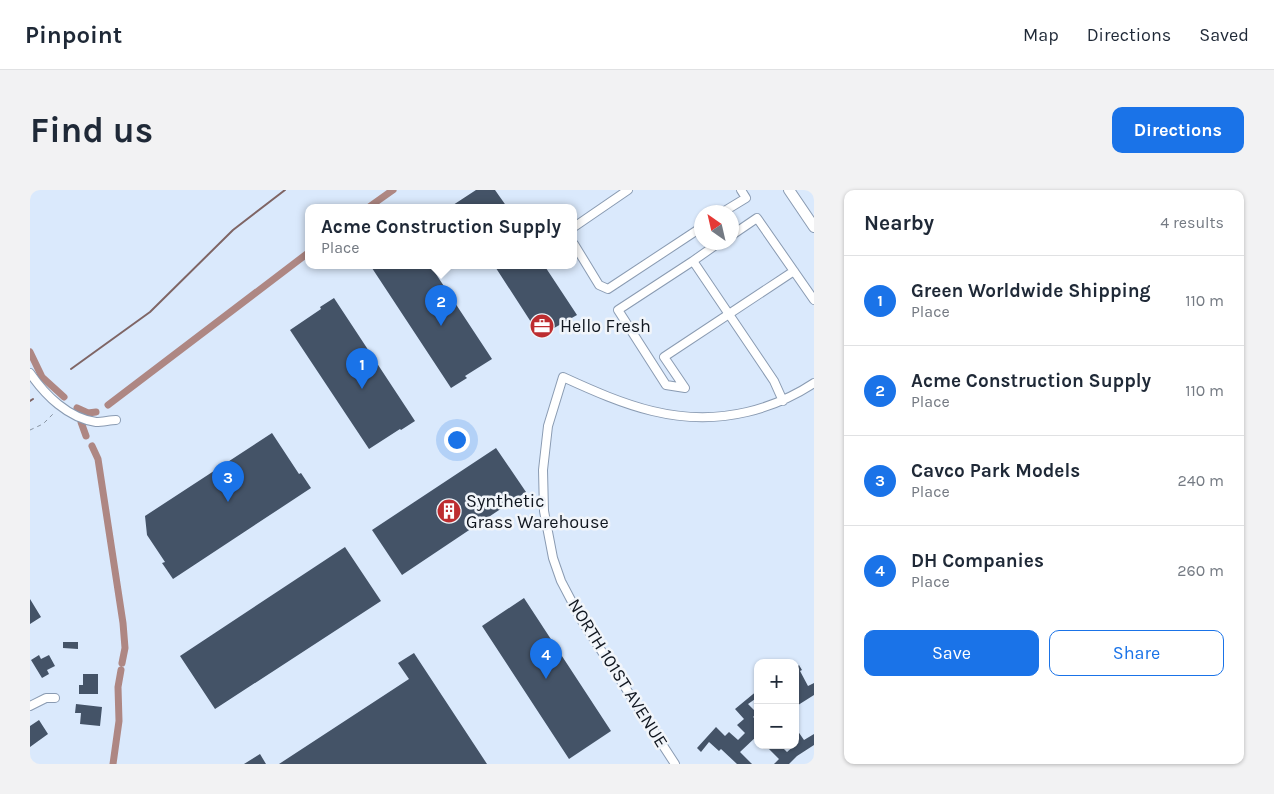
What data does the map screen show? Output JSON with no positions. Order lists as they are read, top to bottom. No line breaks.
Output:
{"streets":{"street":["NORTH 101ST AVENUE"]},"places":{"office":["Hello Fresh"],"building":["Synthetic Grass Warehouse"]},"north":"top left","page":{"header":"Pinpoint","nav":["Map","Directions","Saved"],"buttons":["Directions",["Save","Share"]],"title":"Find us","heading":["Nearby","4 results"],"popup":["Acme Construction Supply","Place"],"list":[{"mark":"1","name":"Green Worldwide Shipping","note":"Place","value":"110 m"},{"mark":"2","name":"Acme Construction Supply","note":"Place","value":"110 m"},{"mark":"3","name":"Cavco Park Models","note":"Place","value":"240 m"},{"mark":"4","name":"DH Companies","note":"Place","value":"260 m"}],"pins":["2","1","3","4"],"map_buttons":["+","−"]}}
